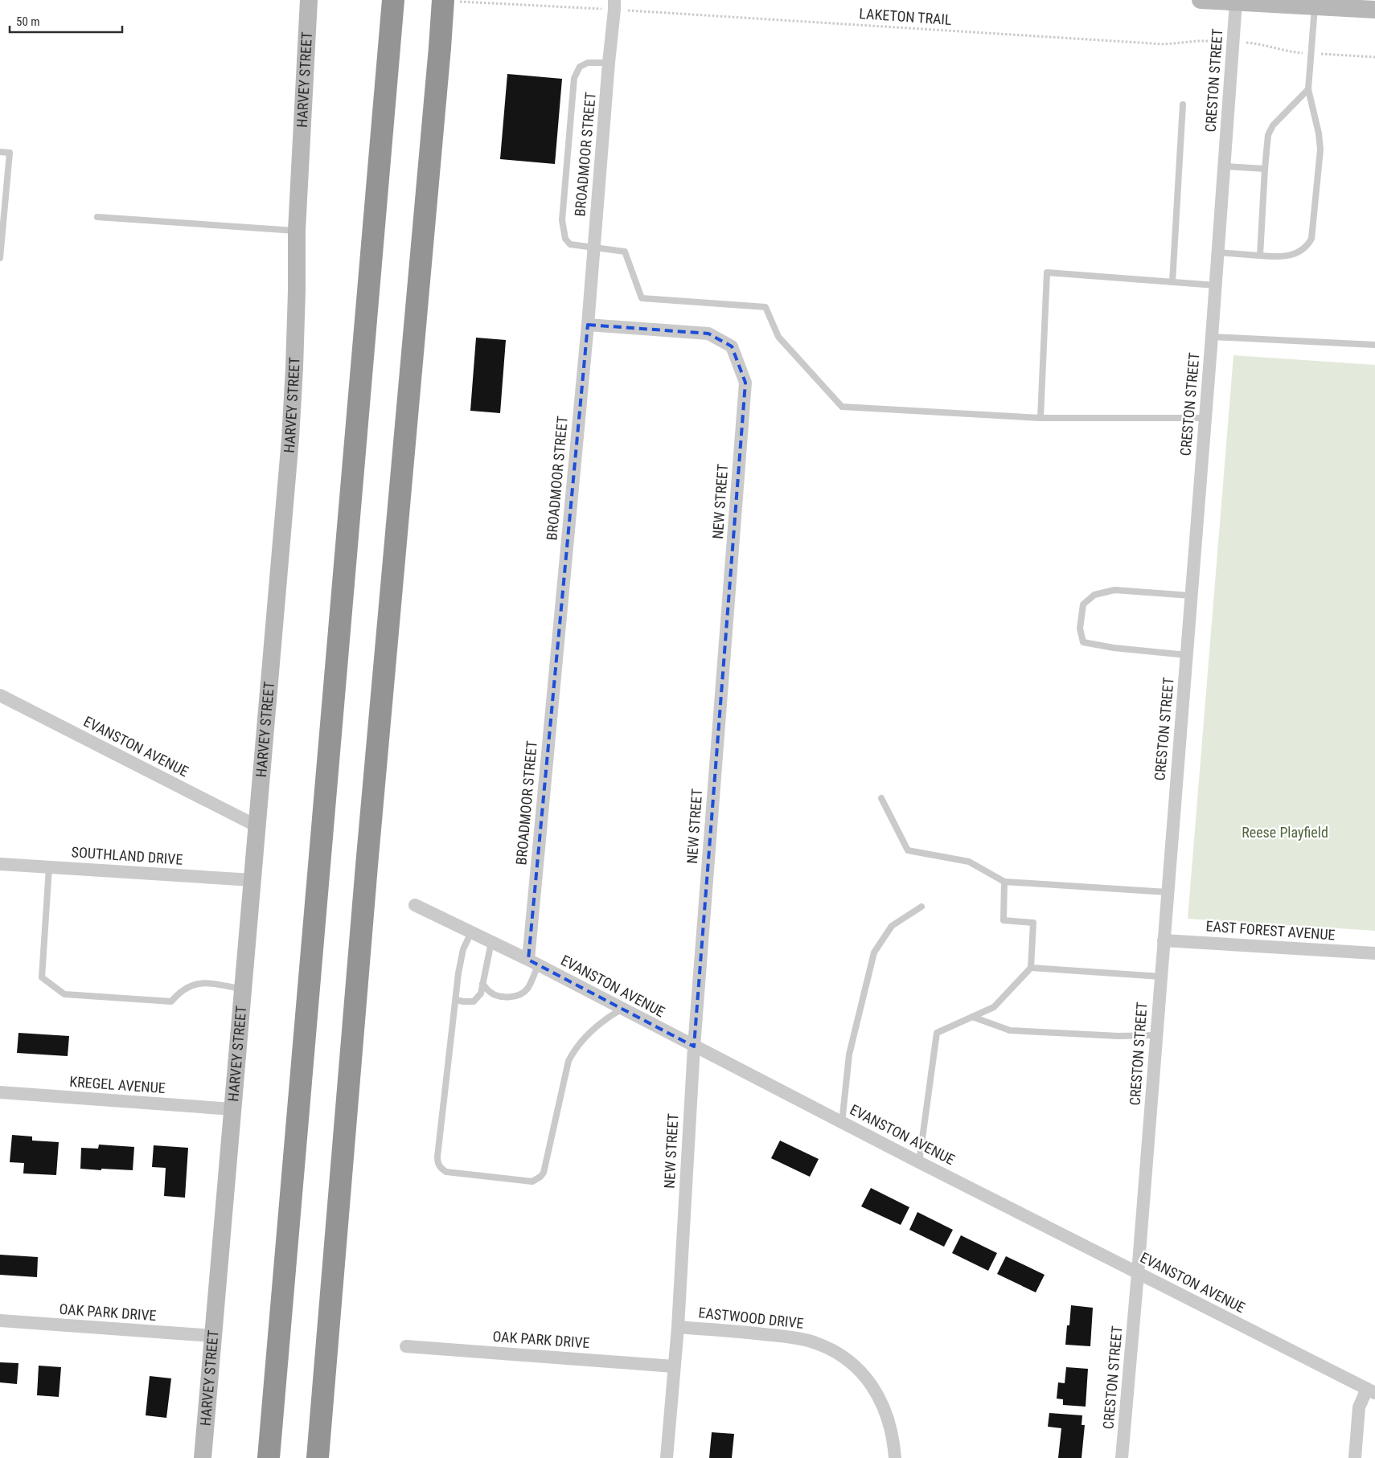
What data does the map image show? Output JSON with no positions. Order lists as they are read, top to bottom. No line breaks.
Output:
{"streets":{"street":["HARVEY STREET","CRESTON STREET","BROADMOOR STREET","NEW STREET","EVANSTON AVENUE","SOUTHLAND DRIVE","EAST FOREST AVENUE","KREGEL AVENUE","OAK PARK DRIVE","EASTWOOD DRIVE"],"path":["LAKETON TRAIL"]},"crossings":[["LAKETON TRAIL","CRESTON STREET"],["LAKETON TRAIL","BROADMOOR STREET"],["HARVEY STREET","EVANSTON AVENUE"],["HARVEY STREET","SOUTHLAND DRIVE"],["HARVEY STREET","KREGEL AVENUE"],["HARVEY STREET","OAK PARK DRIVE"],["CRESTON STREET","EVANSTON AVENUE"],["CRESTON STREET","EAST FOREST AVENUE"],["BROADMOOR STREET","NEW STREET"],["BROADMOOR STREET","EVANSTON AVENUE"],["NEW STREET","EVANSTON AVENUE"],["NEW STREET","OAK PARK DRIVE"],["NEW STREET","EASTWOOD DRIVE"]],"parks":["Reese Playfield"],"scale_bar":"50 m"}
